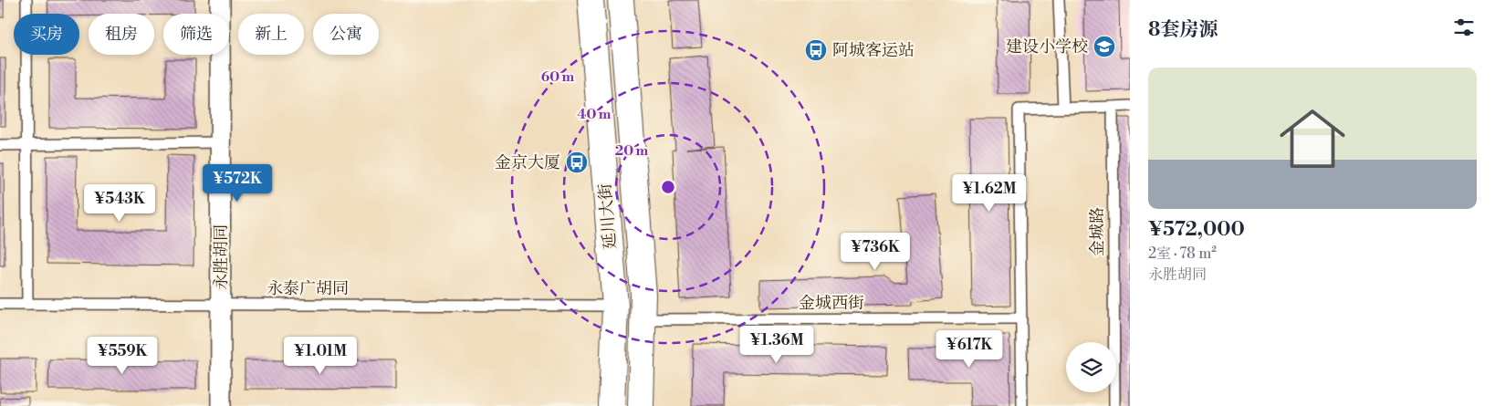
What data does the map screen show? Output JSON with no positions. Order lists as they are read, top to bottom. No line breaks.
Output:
{"streets":{"main road":["延川大街"],"street":["永胜胡同"],"lane":["金城路","永泰广胡同","金城西街"]},"crossings":[["延川大街","永泰广胡同"],["延川大街","金城西街"],["永胜胡同","永泰广胡同"]],"places":{"school or university":["建设小学校"],"bus stop":["阿城客运站","金京大厦"]},"page":{"heading":"8套房源","chip":["买房","租房","筛选","新上","公寓"],"list":[{"name":"¥572,000","note":"2室 · 78 m² · 永胜胡同"}],"price":["¥572K","¥1.62M","¥543K","¥736K","¥1.36M","¥617K","¥559K","¥1.01M"]},"rings":["60 m","40 m","20 m"]}
